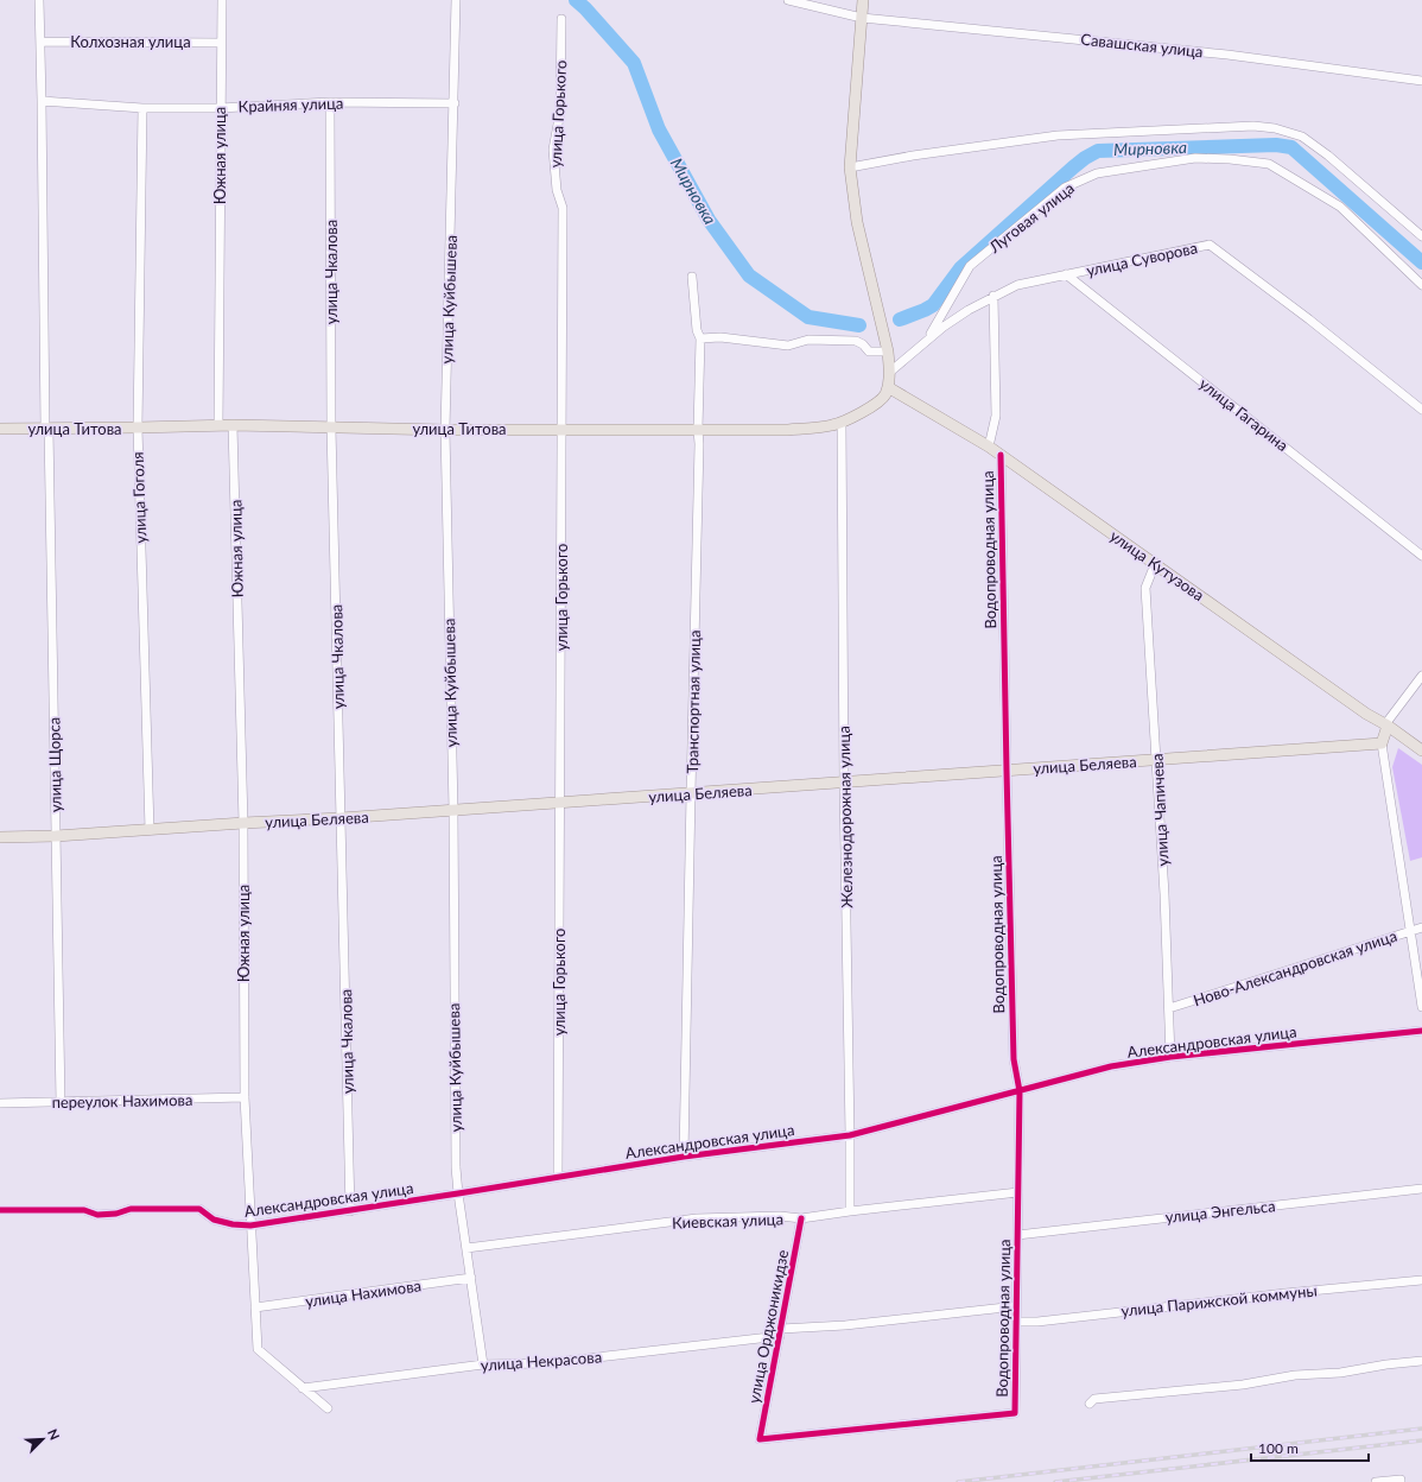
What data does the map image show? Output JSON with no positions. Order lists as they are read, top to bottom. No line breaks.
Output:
{"streets":{"main road":["улица Титова","улица Кутузова","улица Беляева"],"street":["Колхозная улица","Савашская улица","Крайняя улица","улица Горького","Южная улица","Луговая улица","улица Суворова","улица Чкалова","улица Куйбышева","улица Гагарина","улица Гоголя","Водопроводная улица","Транспортная улица","улица Щорса","улица Чапичева","Железнодорожная улица","Ново-Александровская улица","Александровская улица","переулок Нахимова","улица Энгельса","Киевская улица","улица Нахимова","улица Парижской коммуны","улица Орджоникидзе","улица Некрасова"]},"crossings":[["Колхозная улица","Южная улица"],["Колхозная улица","улица Щорса"],["Савашская улица","улица Титова"],["Крайняя улица","Южная улица"],["Крайняя улица","улица Чкалова"],["Крайняя улица","улица Куйбышева"],["Крайняя улица","улица Гоголя"],["Крайняя улица","улица Щорса"],["улица Горького","улица Титова"],["улица Горького","улица Беляева"],["улица Горького","Александровская улица"],["Южная улица","улица Титова"],["Южная улица","улица Беляева"],["Южная улица","Александровская улица"],["Южная улица","переулок Нахимова"],["Южная улица","улица Нахимова"],["Южная улица","улица Некрасова"],["Луговая улица","улица Суворова"],["улица Суворова","улица Гагарина"],["улица Суворова","улица Титова"],["улица Чкалова","улица Титова"],["улица Чкалова","улица Беляева"],["улица Чкалова","Александровская улица"],["улица Куйбышева","улица Титова"],["улица Куйбышева","улица Беляева"],["улица Куйбышева","Александровская улица"],["улица Куйбышева","Киевская улица"],["улица Куйбышева","улица Нахимова"],["улица Куйбышева","улица Некрасова"],["улица Титова","улица Гоголя"],["улица Титова","улица Кутузова"],["улица Титова","Транспортная улица"],["улица Титова","улица Щорса"],["улица Титова","Железнодорожная улица"],["улица Гоголя","улица Беляева"],["Водопроводная улица","улица Кутузова"],["Водопроводная улица","улица Беляева"],["Водопроводная улица","Александровская улица"],["Водопроводная улица","улица Энгельса"],["Водопроводная улица","Киевская улица"],["Водопроводная улица","улица Парижской коммуны"],["Водопроводная улица","улица Орджоникидзе"],["Водопроводная улица","улица Некрасова"],["улица Кутузова","улица Чапичева"],["Транспортная улица","улица Беляева"],["Транспортная улица","Александровская улица"],["улица Щорса","улица Беляева"],["улица Щорса","переулок Нахимова"],["улица Беляева","улица Чапичева"],["улица Беляева","Железнодорожная улица"],["улица Чапичева","Ново-Александровская улица"],["улица Чапичева","Александровская улица"],["Железнодорожная улица","Александровская улица"],["Железнодорожная улица","Киевская улица"],["Киевская улица","улица Орджоникидзе"],["улица Орджоникидзе","улица Некрасова"]],"water":["Мирновка"],"scale_bar":"100 m","north":"top right"}
